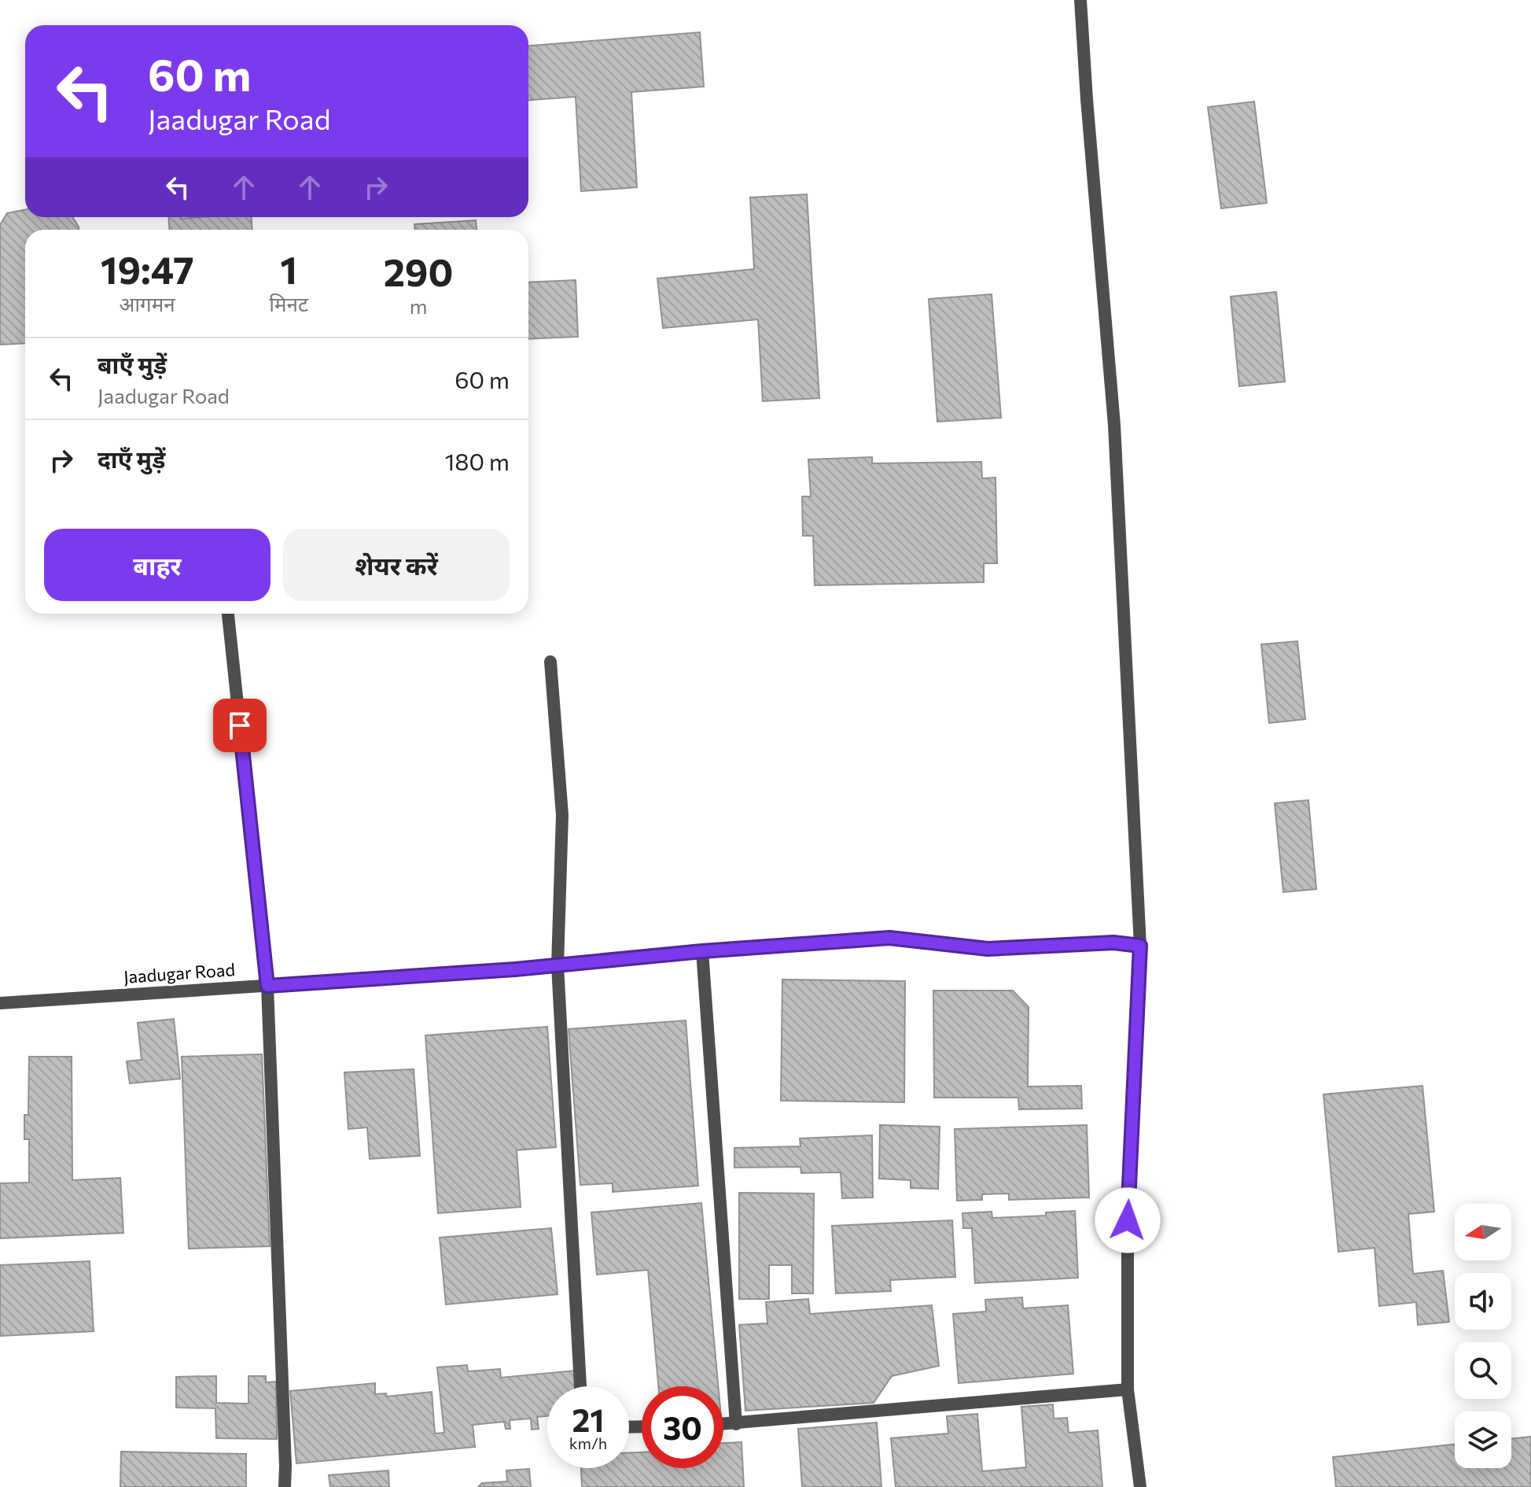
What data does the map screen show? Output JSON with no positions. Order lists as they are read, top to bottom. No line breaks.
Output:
{"streets":{"street":["Jaadugar Road"]},"north":"left","page":{"turn":["60 m","Jaadugar Road"],"eta":["19:47","आगमन","1","मिनट","290","m"],"list":[{"name":"बाएँ मुड़ें","note":"Jaadugar Road","value":"60 m"},{"name":"दाएँ मुड़ें","value":"180 m"}],"buttons":["बाहर","शेयर करें"],"speed":"21 km/h","limit":"30"}}
